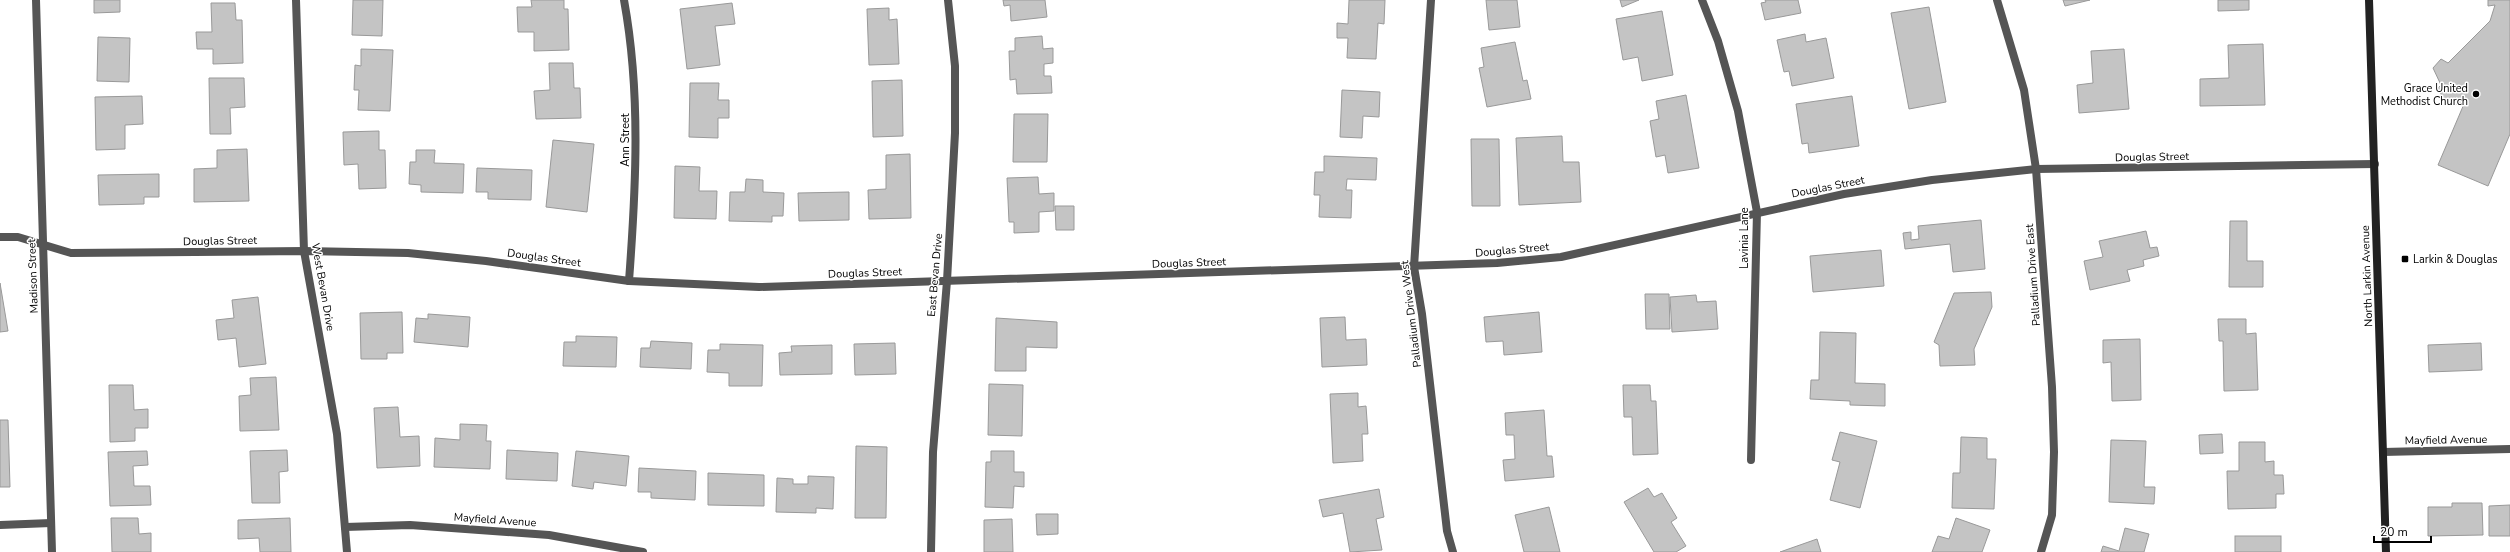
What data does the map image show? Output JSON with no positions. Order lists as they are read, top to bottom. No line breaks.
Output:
{"streets":{"main road":["North Larkin Avenue"],"street":["Ann Street","Douglas Street","Lavinia Lane","East Bevan Drive","Palladium Drive East","Madison Street","West Bevan Drive","Palladium Drive West","Mayfield Avenue"]},"crossings":[["Ann Street","Douglas Street"],["Douglas Street","Lavinia Lane"],["Douglas Street","East Bevan Drive"],["Douglas Street","Palladium Drive East"],["Douglas Street","Madison Street"],["Douglas Street","North Larkin Avenue"],["Douglas Street","West Bevan Drive"],["Douglas Street","Palladium Drive West"],["North Larkin Avenue","Mayfield Avenue"],["West Bevan Drive","Mayfield Avenue"]],"places":{"other":["Grace United Methodist Church"],"transit":["Larkin & Douglas"]},"scale_bar":"20 m"}
